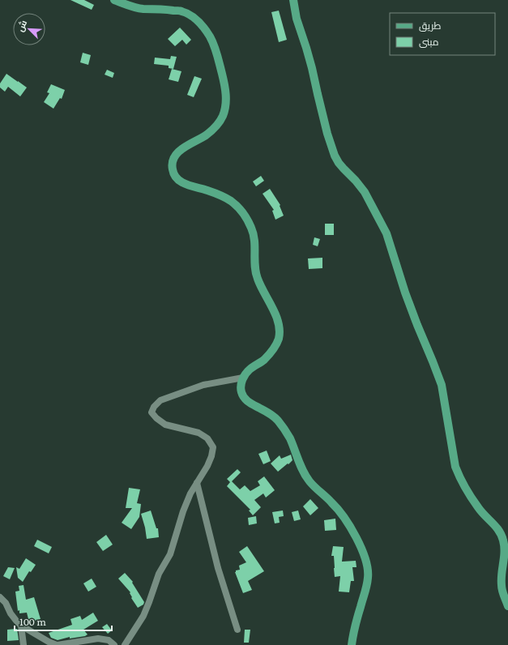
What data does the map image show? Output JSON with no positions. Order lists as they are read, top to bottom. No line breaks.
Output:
{"legend":["طريق","مبنى"],"scale_bar":"100 m","north":"top left"}
